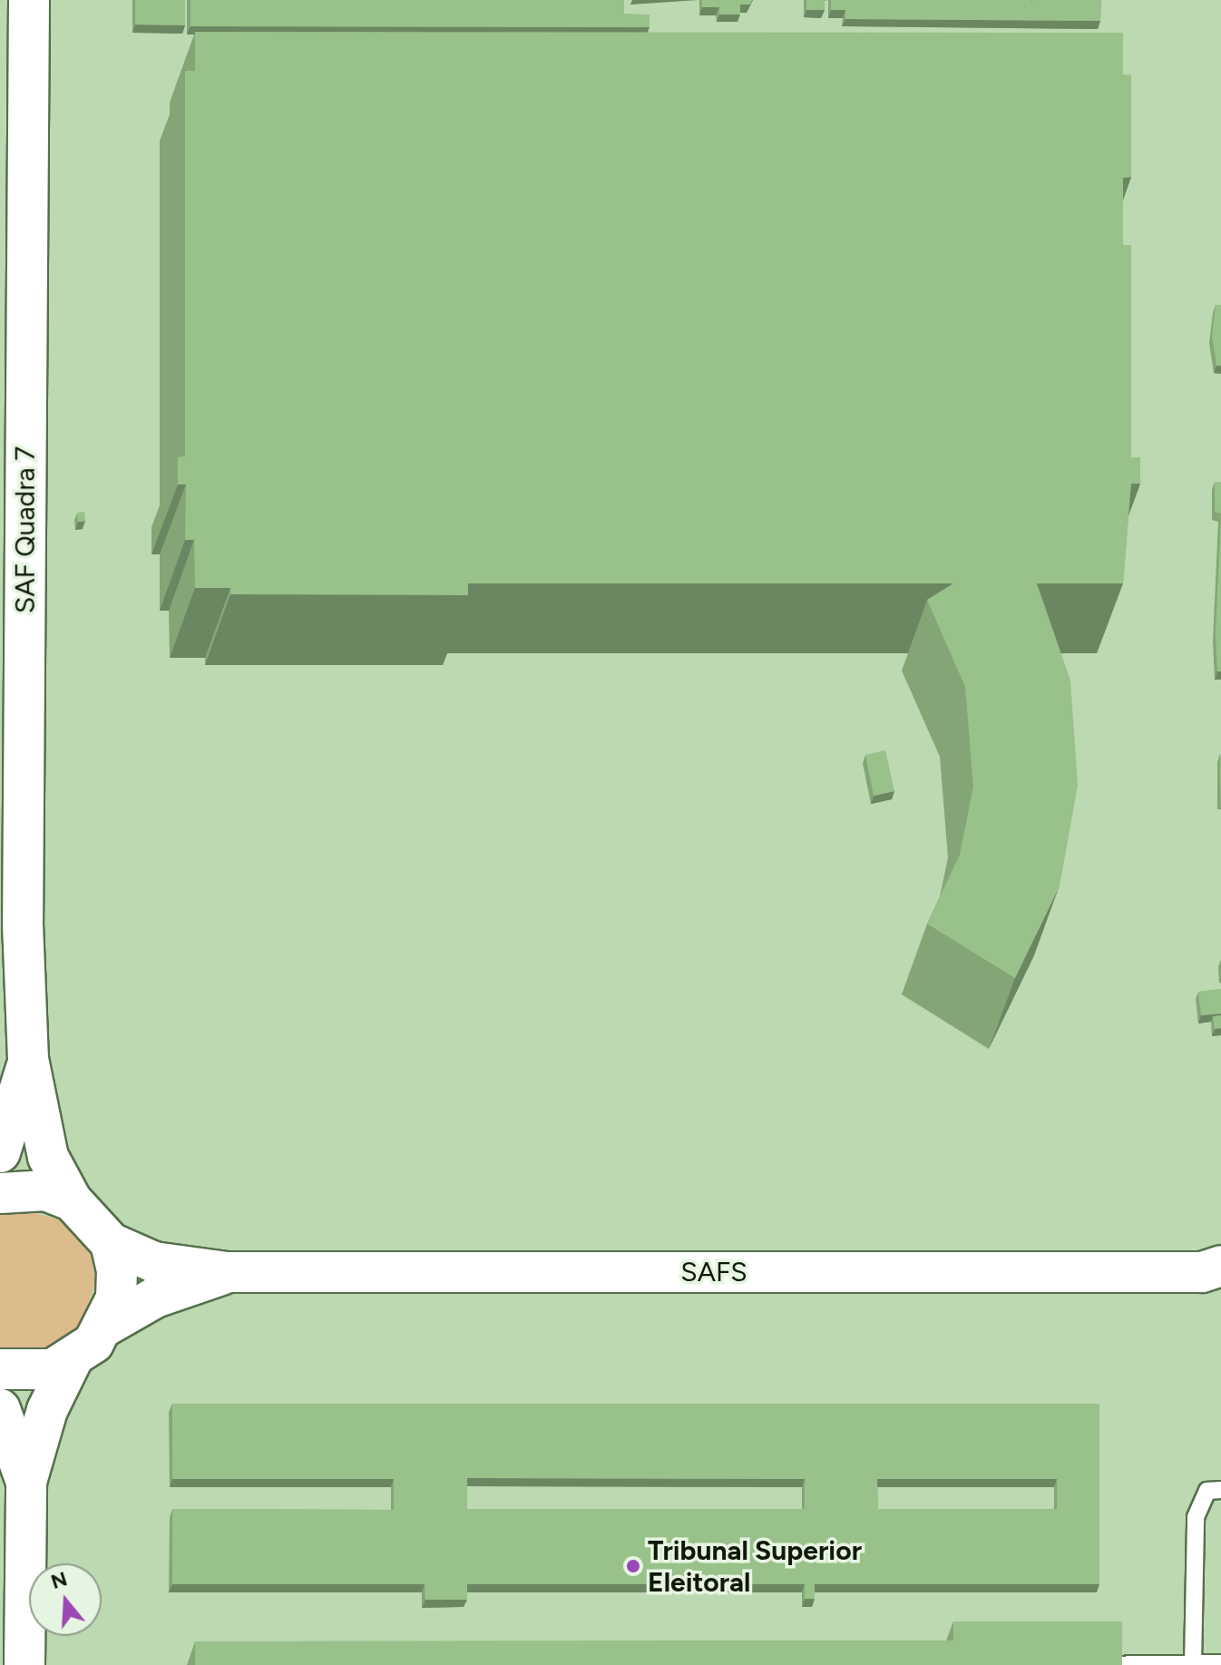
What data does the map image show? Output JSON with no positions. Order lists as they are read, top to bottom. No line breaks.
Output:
{"streets":{"street":["SAF Quadra 7","SAFS"]},"crossings":[["SAF Quadra 7","SAFS"]],"places":["Tribunal Superior Eleitoral"],"north":"top"}
